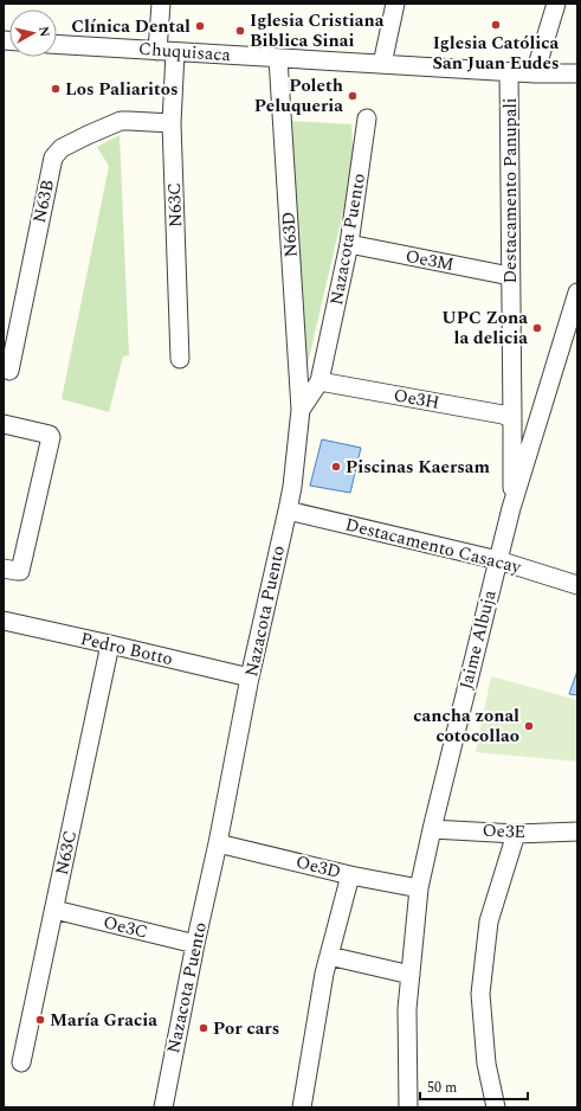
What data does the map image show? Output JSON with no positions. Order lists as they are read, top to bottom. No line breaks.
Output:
{"streets":{"street":["Chuquisaca","Destacamento Panupali","N63B","N63C","N63D","Nazacota Puento","Oe3M","Oe3H","Destacamento Casacay","Jaime Albuja","Pedro Botto","Oe3E","Oe3D","Oe3C"]},"crossings":[["Chuquisaca","Destacamento Panupali"],["Chuquisaca","N63C"],["Chuquisaca","N63D"],["Destacamento Panupali","Oe3M"],["Destacamento Panupali","Oe3H"],["Destacamento Panupali","Jaime Albuja"],["N63B","N63C"],["N63C","Pedro Botto"],["N63C","Oe3C"],["N63D","Nazacota Puento"],["Nazacota Puento","Oe3M"],["Nazacota Puento","Oe3H"],["Nazacota Puento","Destacamento Casacay"],["Nazacota Puento","Pedro Botto"],["Nazacota Puento","Oe3D"],["Nazacota Puento","Oe3C"],["Destacamento Casacay","Jaime Albuja"],["Jaime Albuja","Oe3E"],["Jaime Albuja","Oe3D"]],"places":["Iglesia Católica San Juan Eudes","Clínica Dental","Iglesia Cristiana Biblica Sinai","Los Paliaritos","Poleth Peluqueria","UPC Zona la delicia","Piscinas Kaersam","cancha zonal cotocollao","María Gracia","Por cars"],"scale_bar":"50 m","north":"right"}
